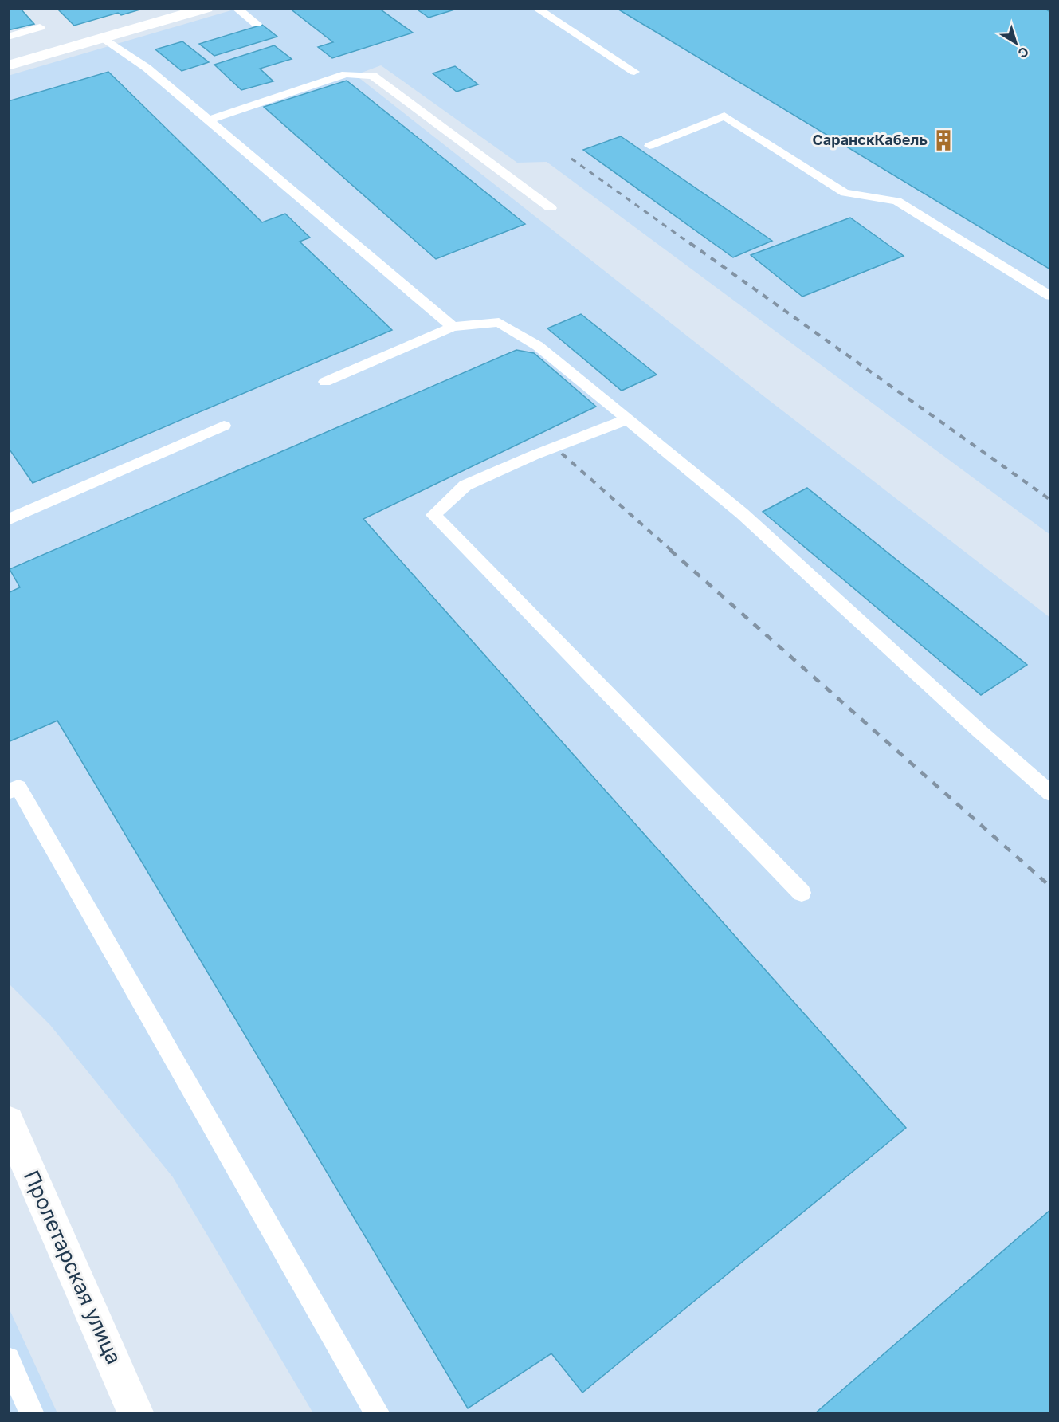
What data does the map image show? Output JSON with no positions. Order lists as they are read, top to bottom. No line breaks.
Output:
{"streets":{"street":["Пролетарская улица"]},"places":{"building":["СаранскКабель"]},"north":"bottom right"}
